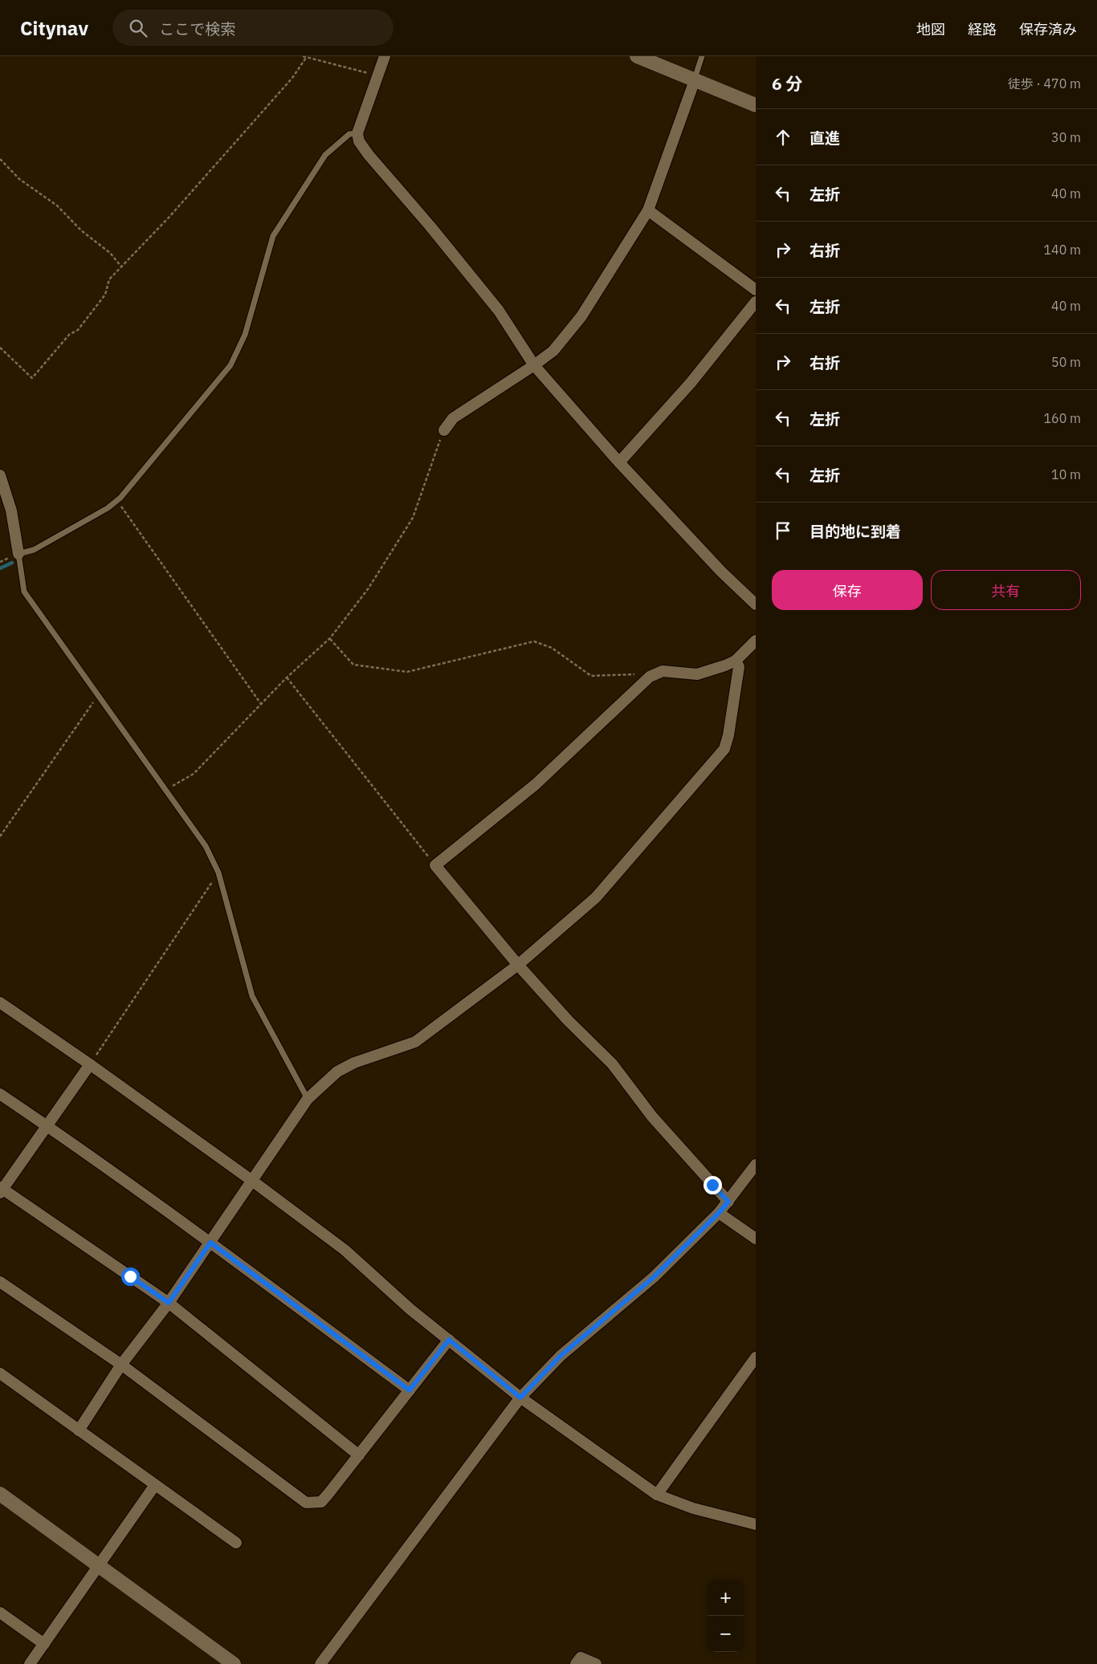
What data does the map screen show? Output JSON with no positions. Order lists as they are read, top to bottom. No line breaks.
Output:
{"page":{"header":"Citynav","search":"ここで検索","nav":["地図","経路","保存済み"],"heading":["6 分","徒歩 · 470 m"],"list":[["直進","30 m"],["左折","40 m"],["右折","140 m"],["左折","40 m"],["右折","50 m"],["左折","160 m"],["左折","10 m"],"目的地に到着"],"buttons":["保存","共有"],"map_buttons":["+","−"]}}
